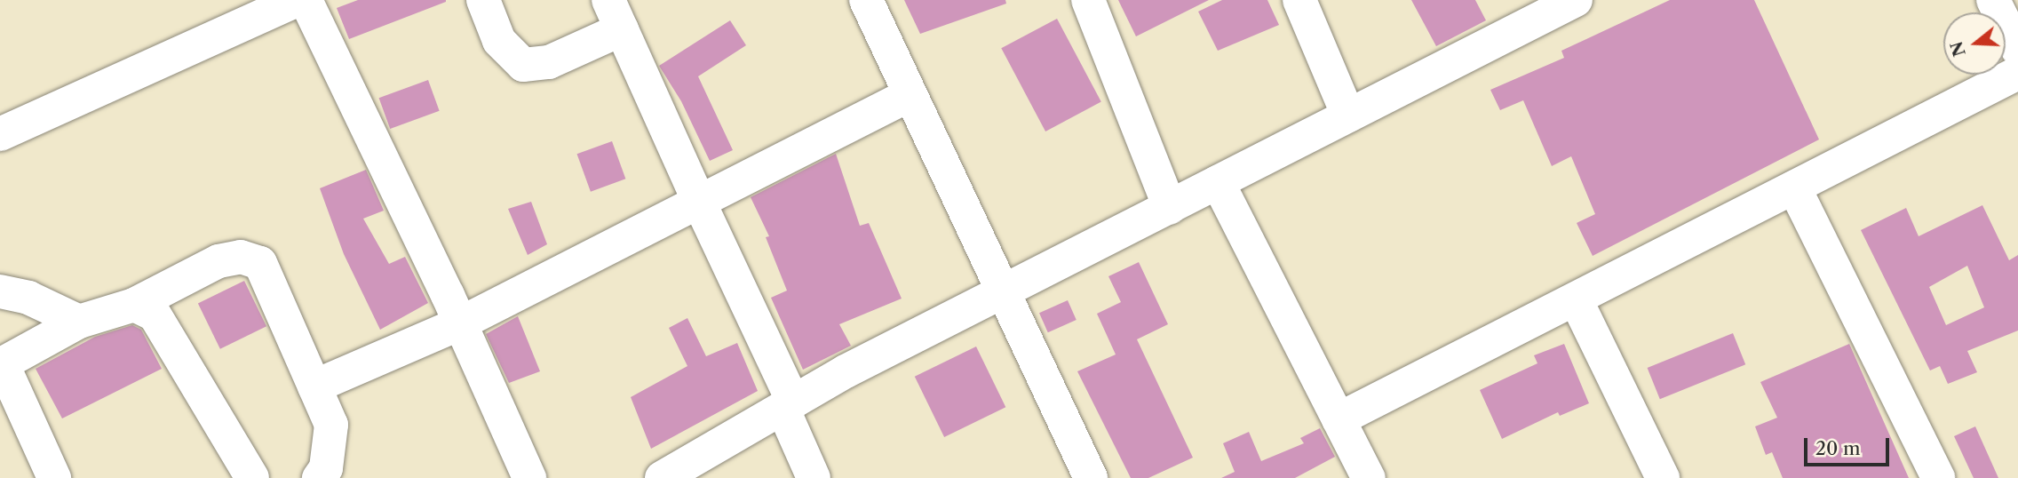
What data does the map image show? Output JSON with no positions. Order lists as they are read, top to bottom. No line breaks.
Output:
{"scale_bar":"20 m","north":"left"}
